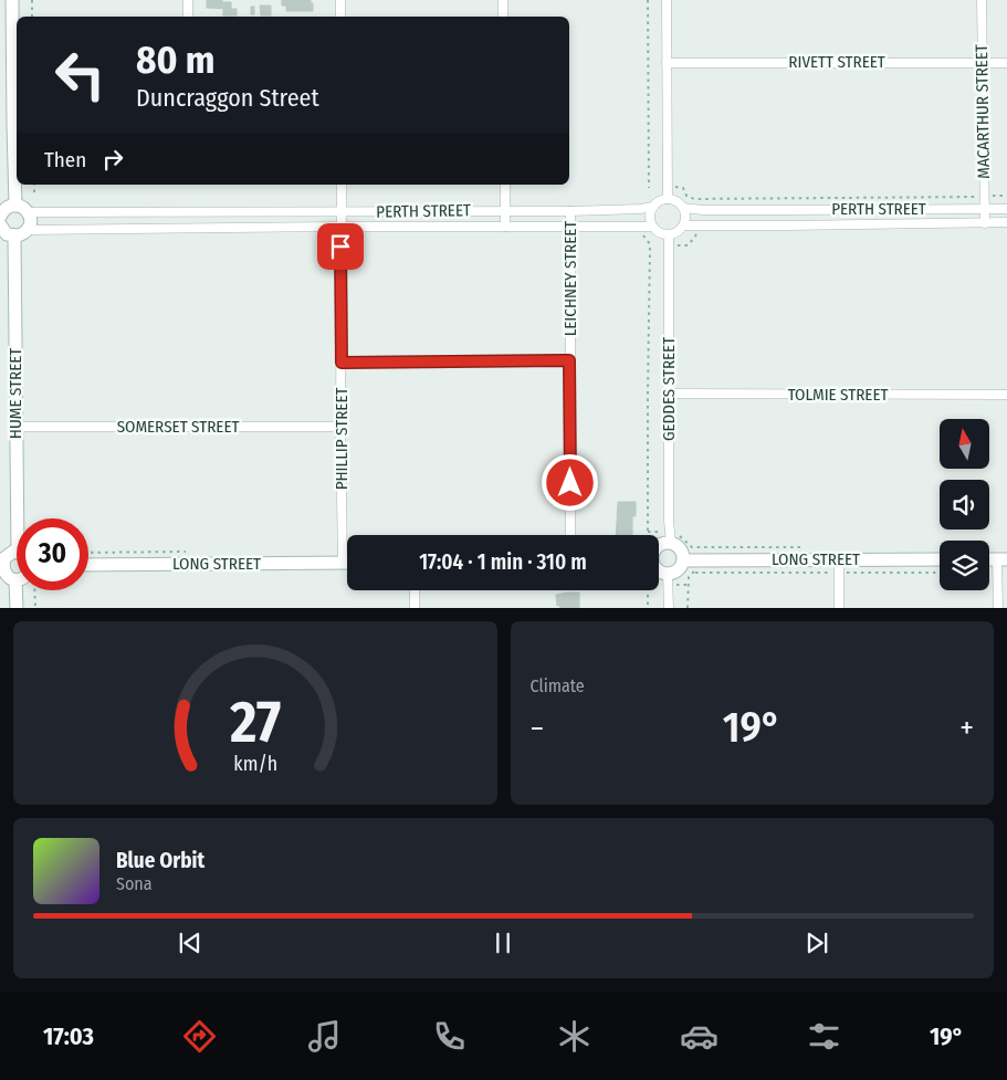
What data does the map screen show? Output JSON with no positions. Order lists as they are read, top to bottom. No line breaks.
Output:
{"streets":{"street":["RIVETT STREET","MACARTHUR STREET","PERTH STREET","LEICHNEY STREET","GEDDES STREET","HUME STREET","TOLMIE STREET","SOMERSET STREET","PHILLIP STREET","LONG STREET"]},"crossings":[["RIVETT STREET","MACARTHUR STREET"],["MACARTHUR STREET","PERTH STREET"],["PERTH STREET","LEICHNEY STREET"],["PERTH STREET","GEDDES STREET"],["PERTH STREET","PHILLIP STREET"],["GEDDES STREET","TOLMIE STREET"],["HUME STREET","SOMERSET STREET"],["SOMERSET STREET","PHILLIP STREET"],["PHILLIP STREET","LONG STREET"]],"north":"top","page":{"turn":["80 m","Duncraggon Street"],"then":"Then","limit":"30","trip":"17:04 · 1 min · 310 m","tile":"Climate","heat":["−","19°","+"],"song":["Blue Orbit","Sona"],"tabs":["17:03","19°"],"gauge":["27","km/h"]}}
